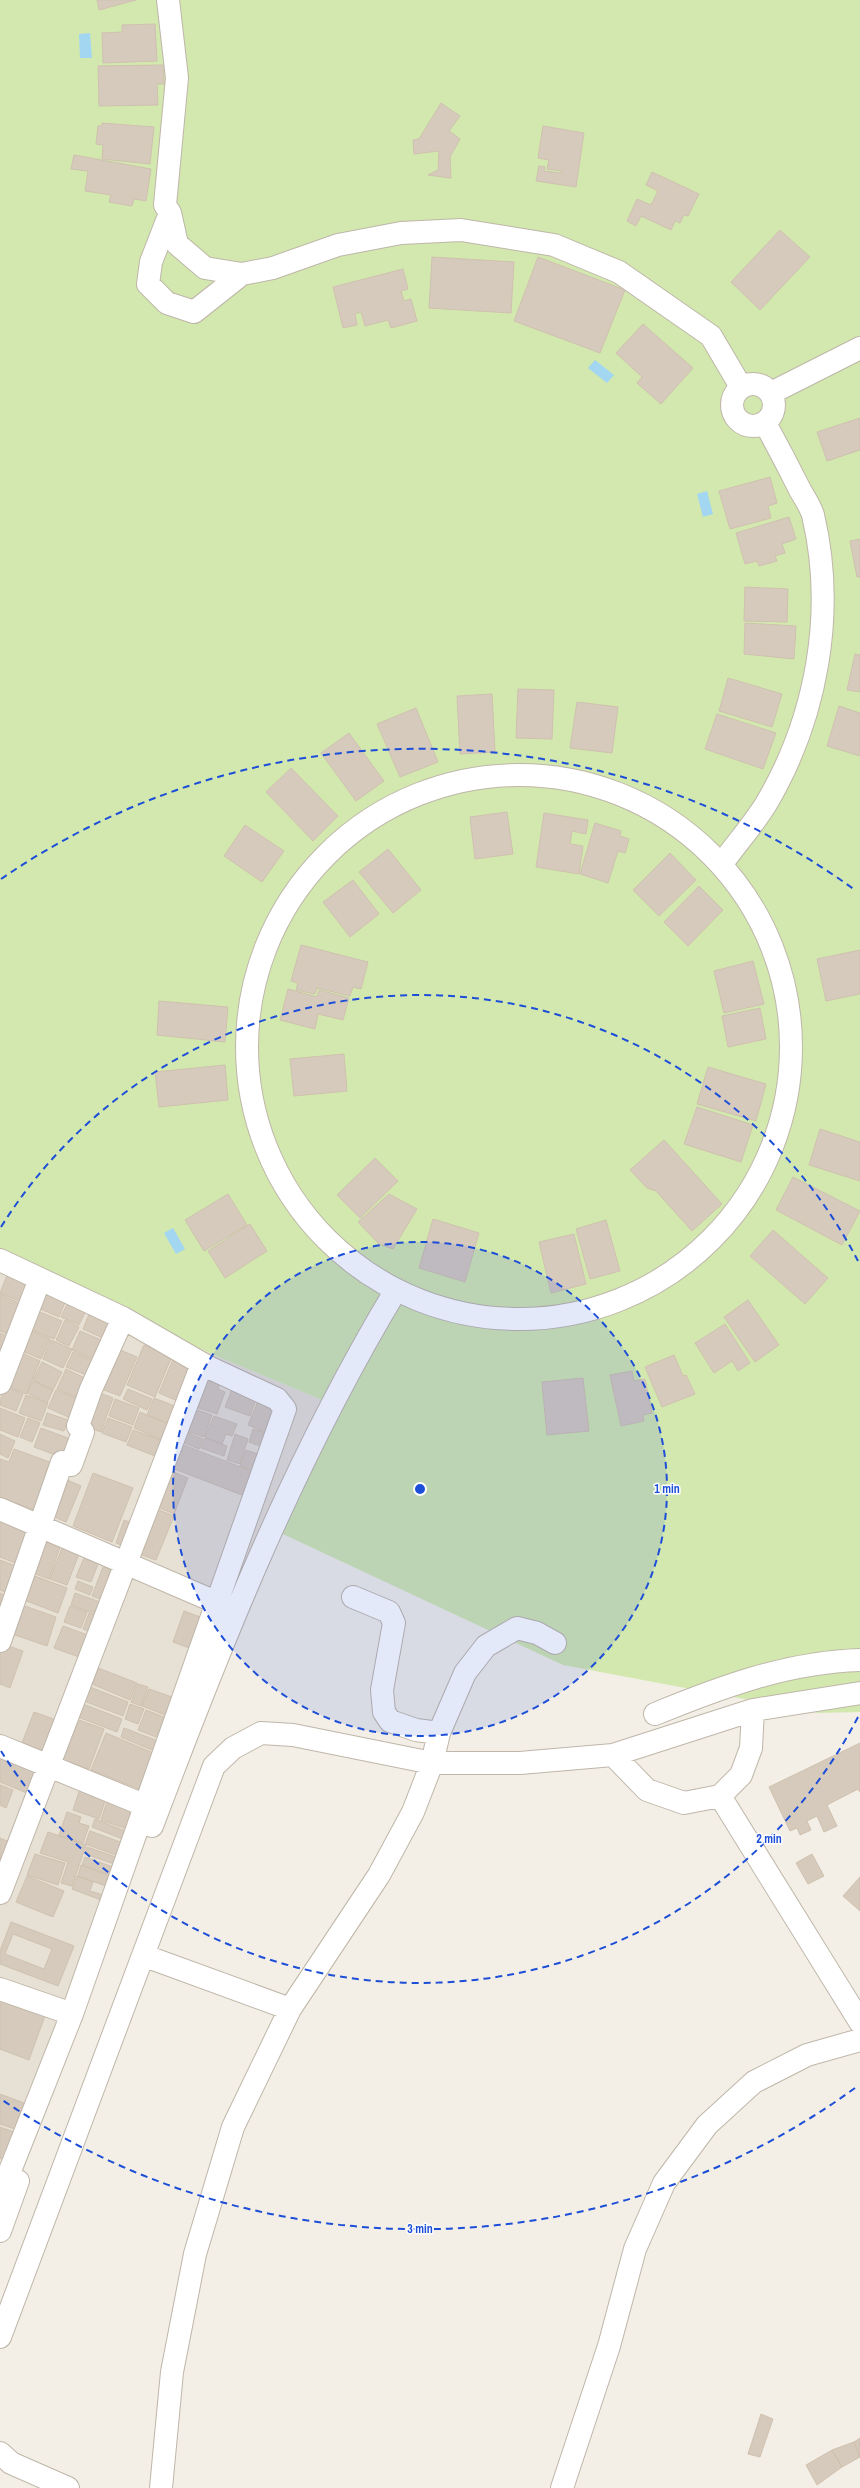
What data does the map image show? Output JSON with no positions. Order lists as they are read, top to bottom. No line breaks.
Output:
{"rings":["1 min","2 min","3 min"]}
